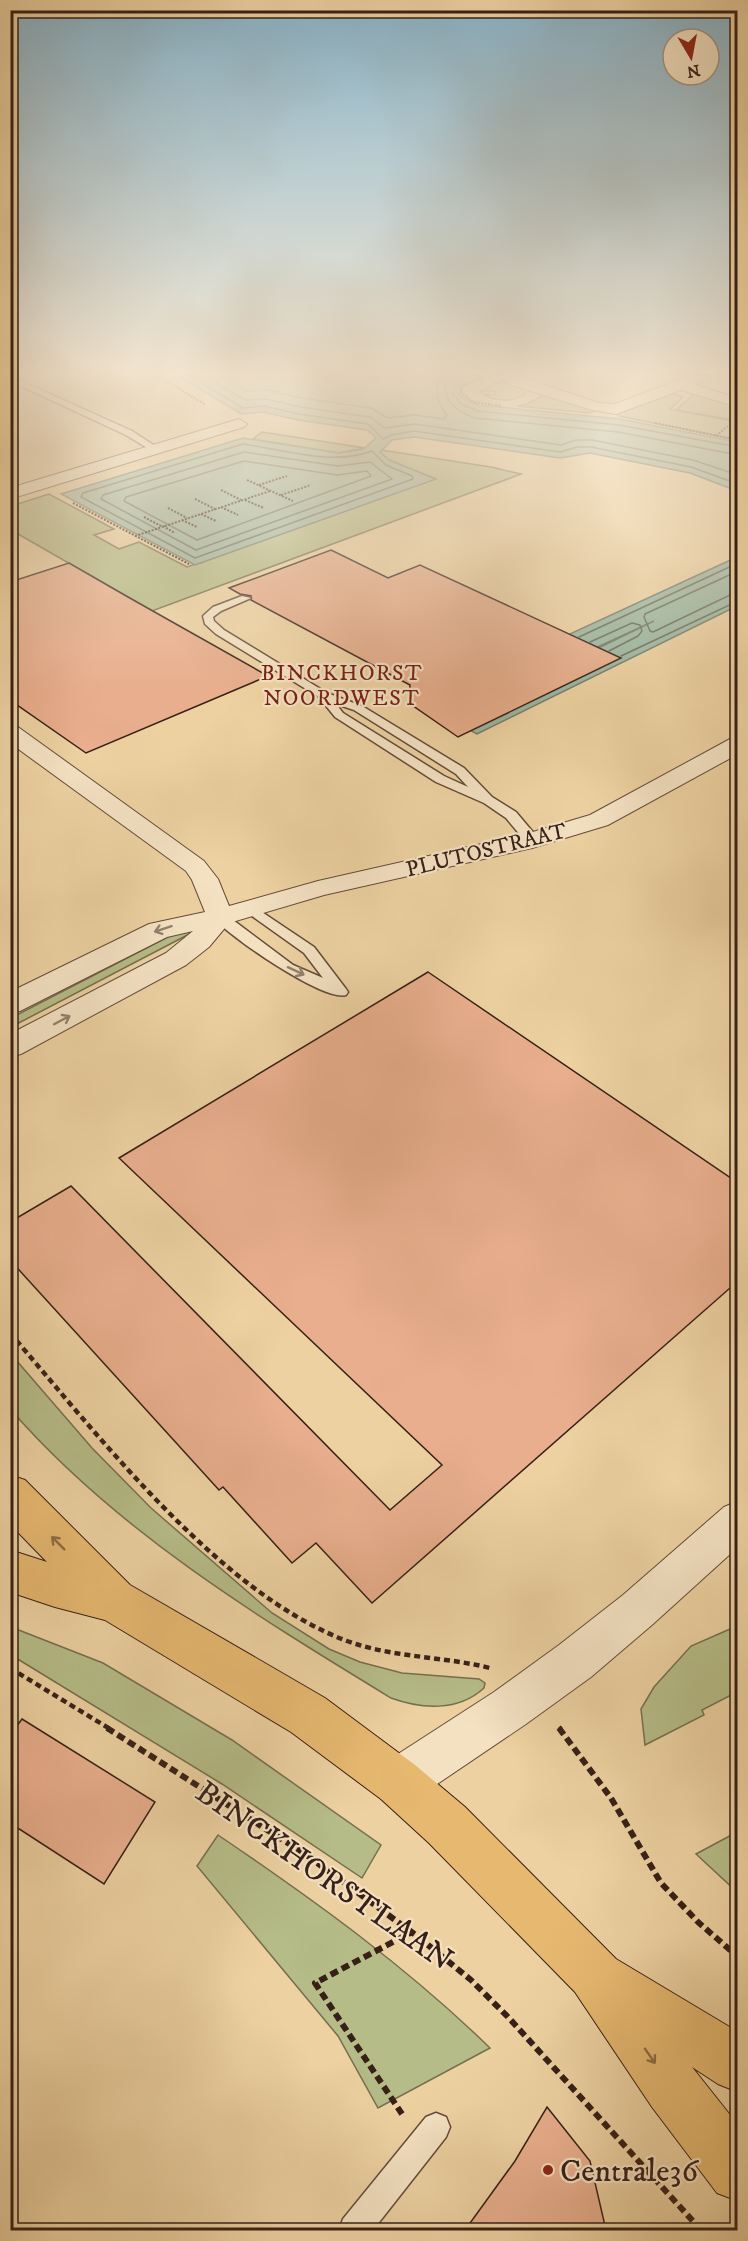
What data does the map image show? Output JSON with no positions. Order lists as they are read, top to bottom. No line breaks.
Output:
{"streets":{"street":["PLUTOSTRAAT"],"path":["BINCKHORSTLAAN"]},"districts":["BINCKHORST NOORDWEST"],"places":["Centrale36"],"north":"bottom"}
